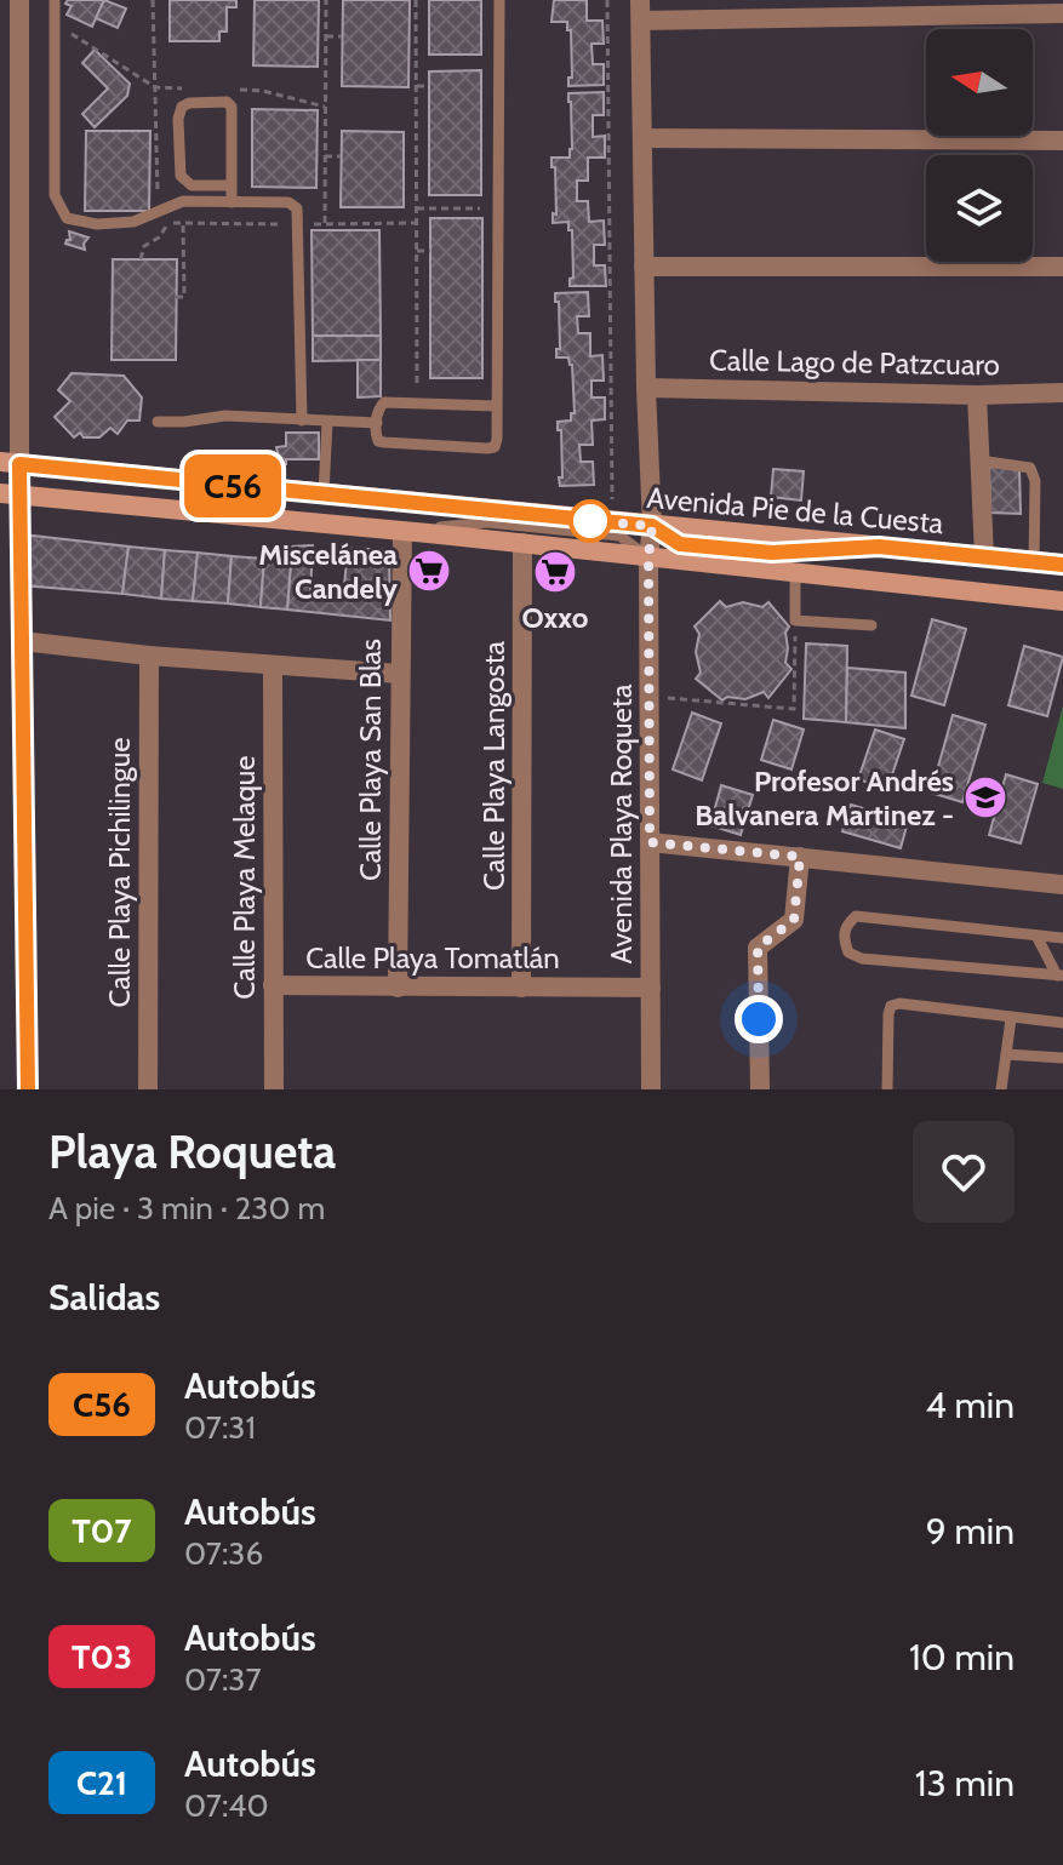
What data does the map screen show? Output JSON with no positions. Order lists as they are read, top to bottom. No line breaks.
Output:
{"streets":{"main road":["Avenida Pie de la Cuesta"],"street":["Calle Lago de Patzcuaro","Calle Playa San Blas","Calle Playa Langosta","Avenida Playa Roqueta","Calle Playa Pichilingue","Calle Playa Melaque","Calle Playa Tomatlán"]},"crossings":[["Avenida Pie de la Cuesta","Calle Playa San Blas"],["Avenida Pie de la Cuesta","Calle Playa Langosta"],["Avenida Pie de la Cuesta","Avenida Playa Roqueta"],["Calle Playa San Blas","Calle Playa Tomatlán"],["Calle Playa Langosta","Calle Playa Tomatlán"],["Avenida Playa Roqueta","Calle Playa Tomatlán"],["Calle Playa Melaque","Calle Playa Tomatlán"]],"places":{"supermarket":["Miscelánea Candely","Oxxo"],"school or university":["Profesor Andrés Balvanera Martinez -"]},"lines":["bus line C56"],"north":"left","page":{"on_map":"C56","heading":[["Playa Roqueta","A pie · 3 min · 230 m"],"Salidas"],"list":[{"mark":"C56","name":"Autobús","note":"07:31","value":"4 min"},{"mark":"T07","name":"Autobús","note":"07:36","value":"9 min"},{"mark":"T03","name":"Autobús","note":"07:37","value":"10 min"},{"mark":"C21","name":"Autobús","note":"07:40","value":"13 min"}]}}
